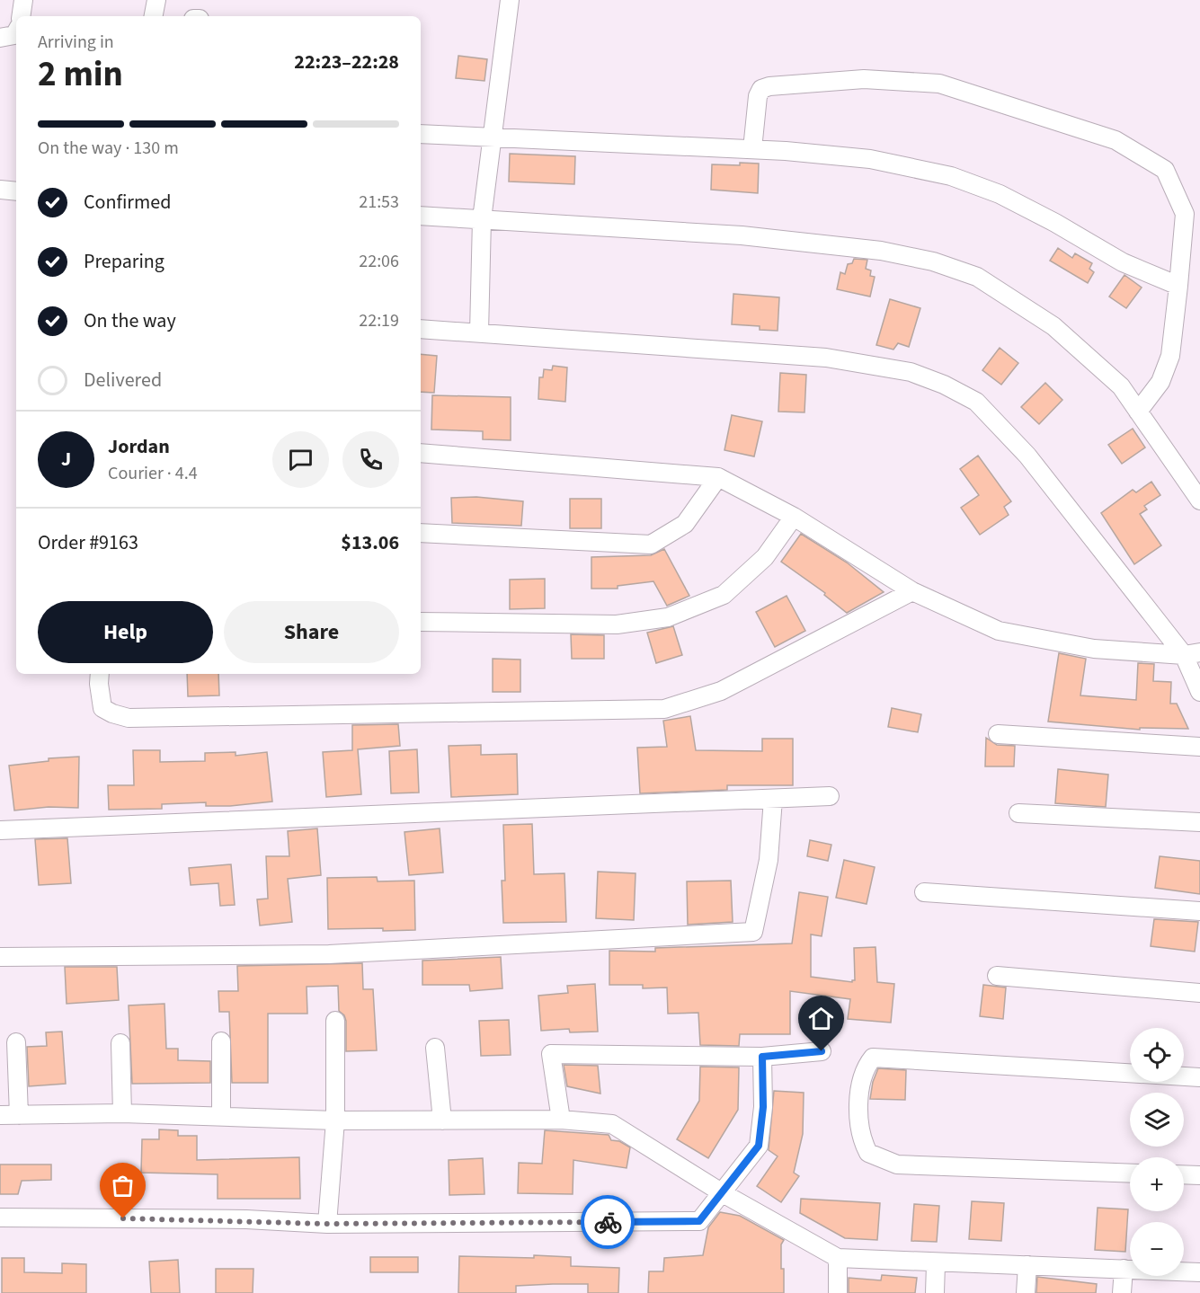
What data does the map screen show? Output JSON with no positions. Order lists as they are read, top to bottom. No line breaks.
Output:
{"page":{"heading":["2 min","Arriving in","22:23–22:28"],"panel":["Jordan","Courier · 4.4","Order #9163","$13.06"],"bar":"On the way · 130 m","list":[["Confirmed","21:53"],["Preparing","22:06"],["On the way","22:19"],"Delivered"],"round":"J","buttons":["Help","Share"],"map_buttons":["+","−"]}}
